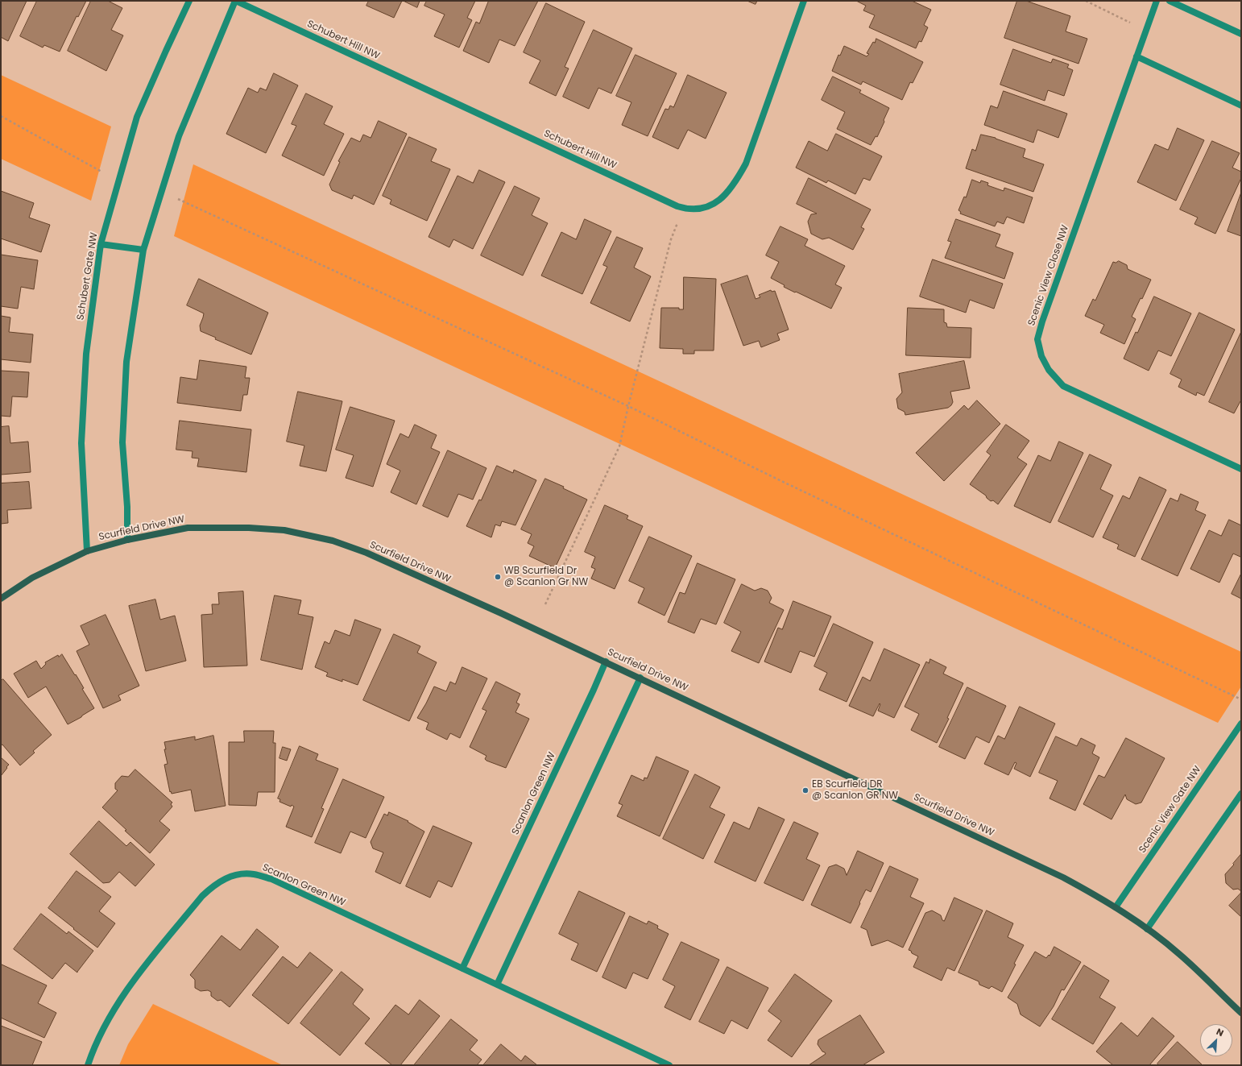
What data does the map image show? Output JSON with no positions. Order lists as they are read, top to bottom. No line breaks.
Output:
{"streets":{"street":["Schubert Hill NW","Scenic View Close NW","Schubert Gate NW","Scurfield Drive NW","Scanlon Green NW","Scenic View Gate NW"]},"crossings":[["Schubert Gate NW","Scurfield Drive NW"],["Scurfield Drive NW","Scanlon Green NW"],["Scurfield Drive NW","Scenic View Gate NW"]],"places":["WB Scurfield Dr @ Scanlon Gr NW","EB Scurfield DR @ Scanlon GR NW"],"north":"top right"}
